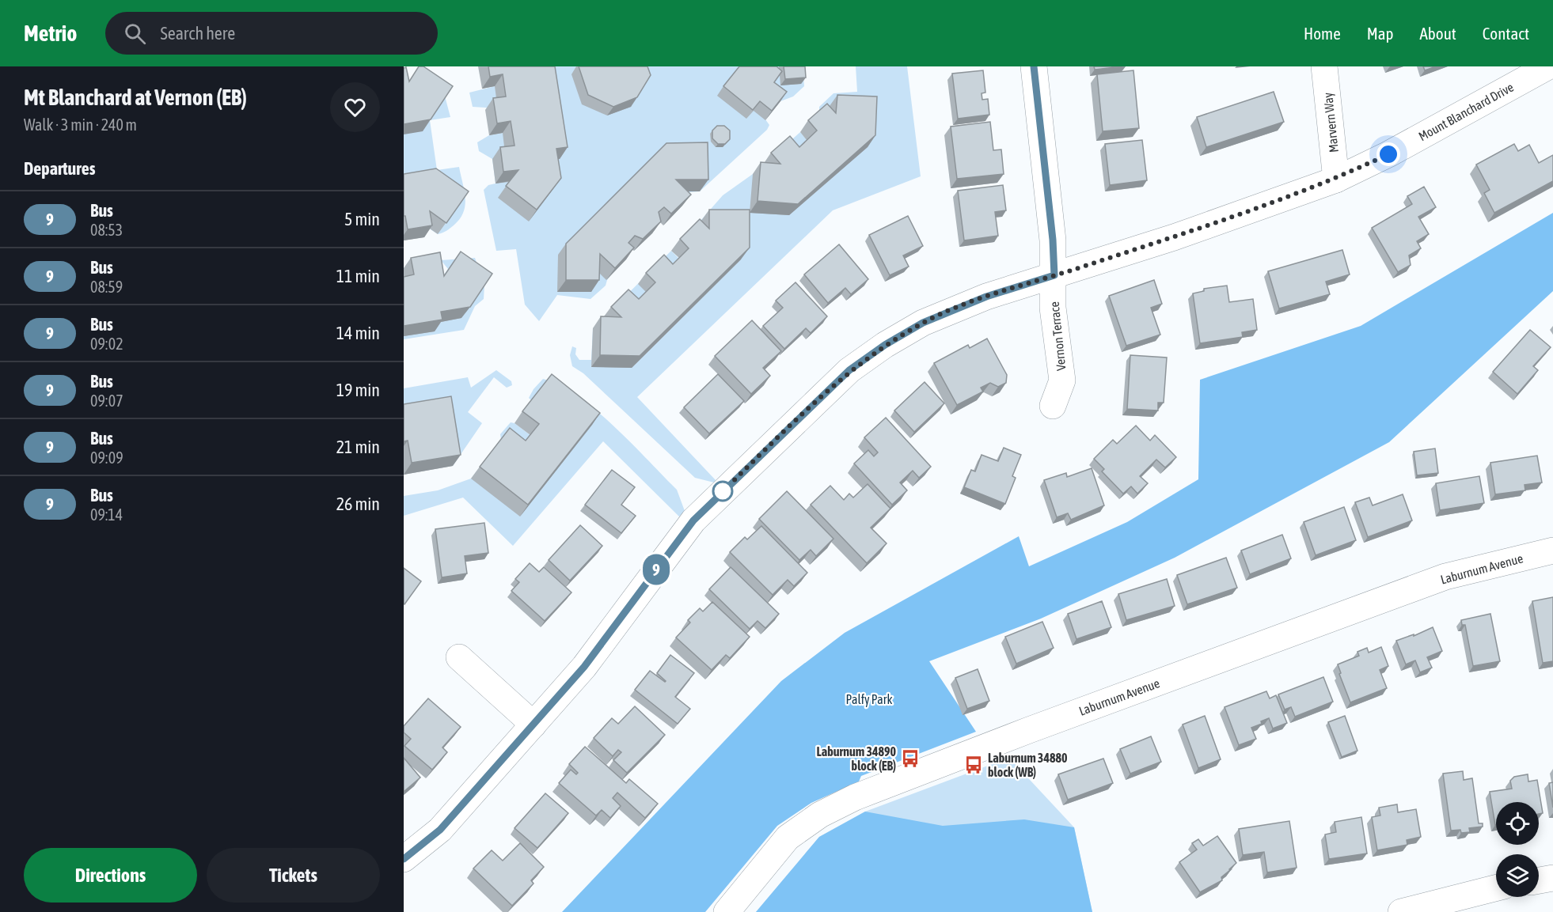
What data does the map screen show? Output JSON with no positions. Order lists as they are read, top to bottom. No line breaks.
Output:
{"streets":{"street":["Mount Blanchard Drive","Marvern Way","Vernon Terrace","Laburnum Avenue"]},"crossings":[["Mount Blanchard Drive","Marvern Way"],["Mount Blanchard Drive","Vernon Terrace"]],"parks":["Palfy Park"],"places":{"bus stop":["Laburnum 34890 block (EB)","Laburnum 34880 block (WB)"]},"lines":["bus line 9"],"page":{"header":"Metrio","search":"Search here","nav":["Home","Map","About","Contact"],"heading":[["Mt Blanchard at Vernon (EB)","Walk · 3 min · 240 m"],"Departures"],"on_map":"9","list":[{"mark":"9","name":"Bus","note":"08:53","value":"5 min"},{"mark":"9","name":"Bus","note":"08:59","value":"11 min"},{"mark":"9","name":"Bus","note":"09:02","value":"14 min"},{"mark":"9","name":"Bus","note":"09:07","value":"19 min"},{"mark":"9","name":"Bus","note":"09:09","value":"21 min"},{"mark":"9","name":"Bus","note":"09:14","value":"26 min"}],"buttons":["Directions","Tickets"]}}
